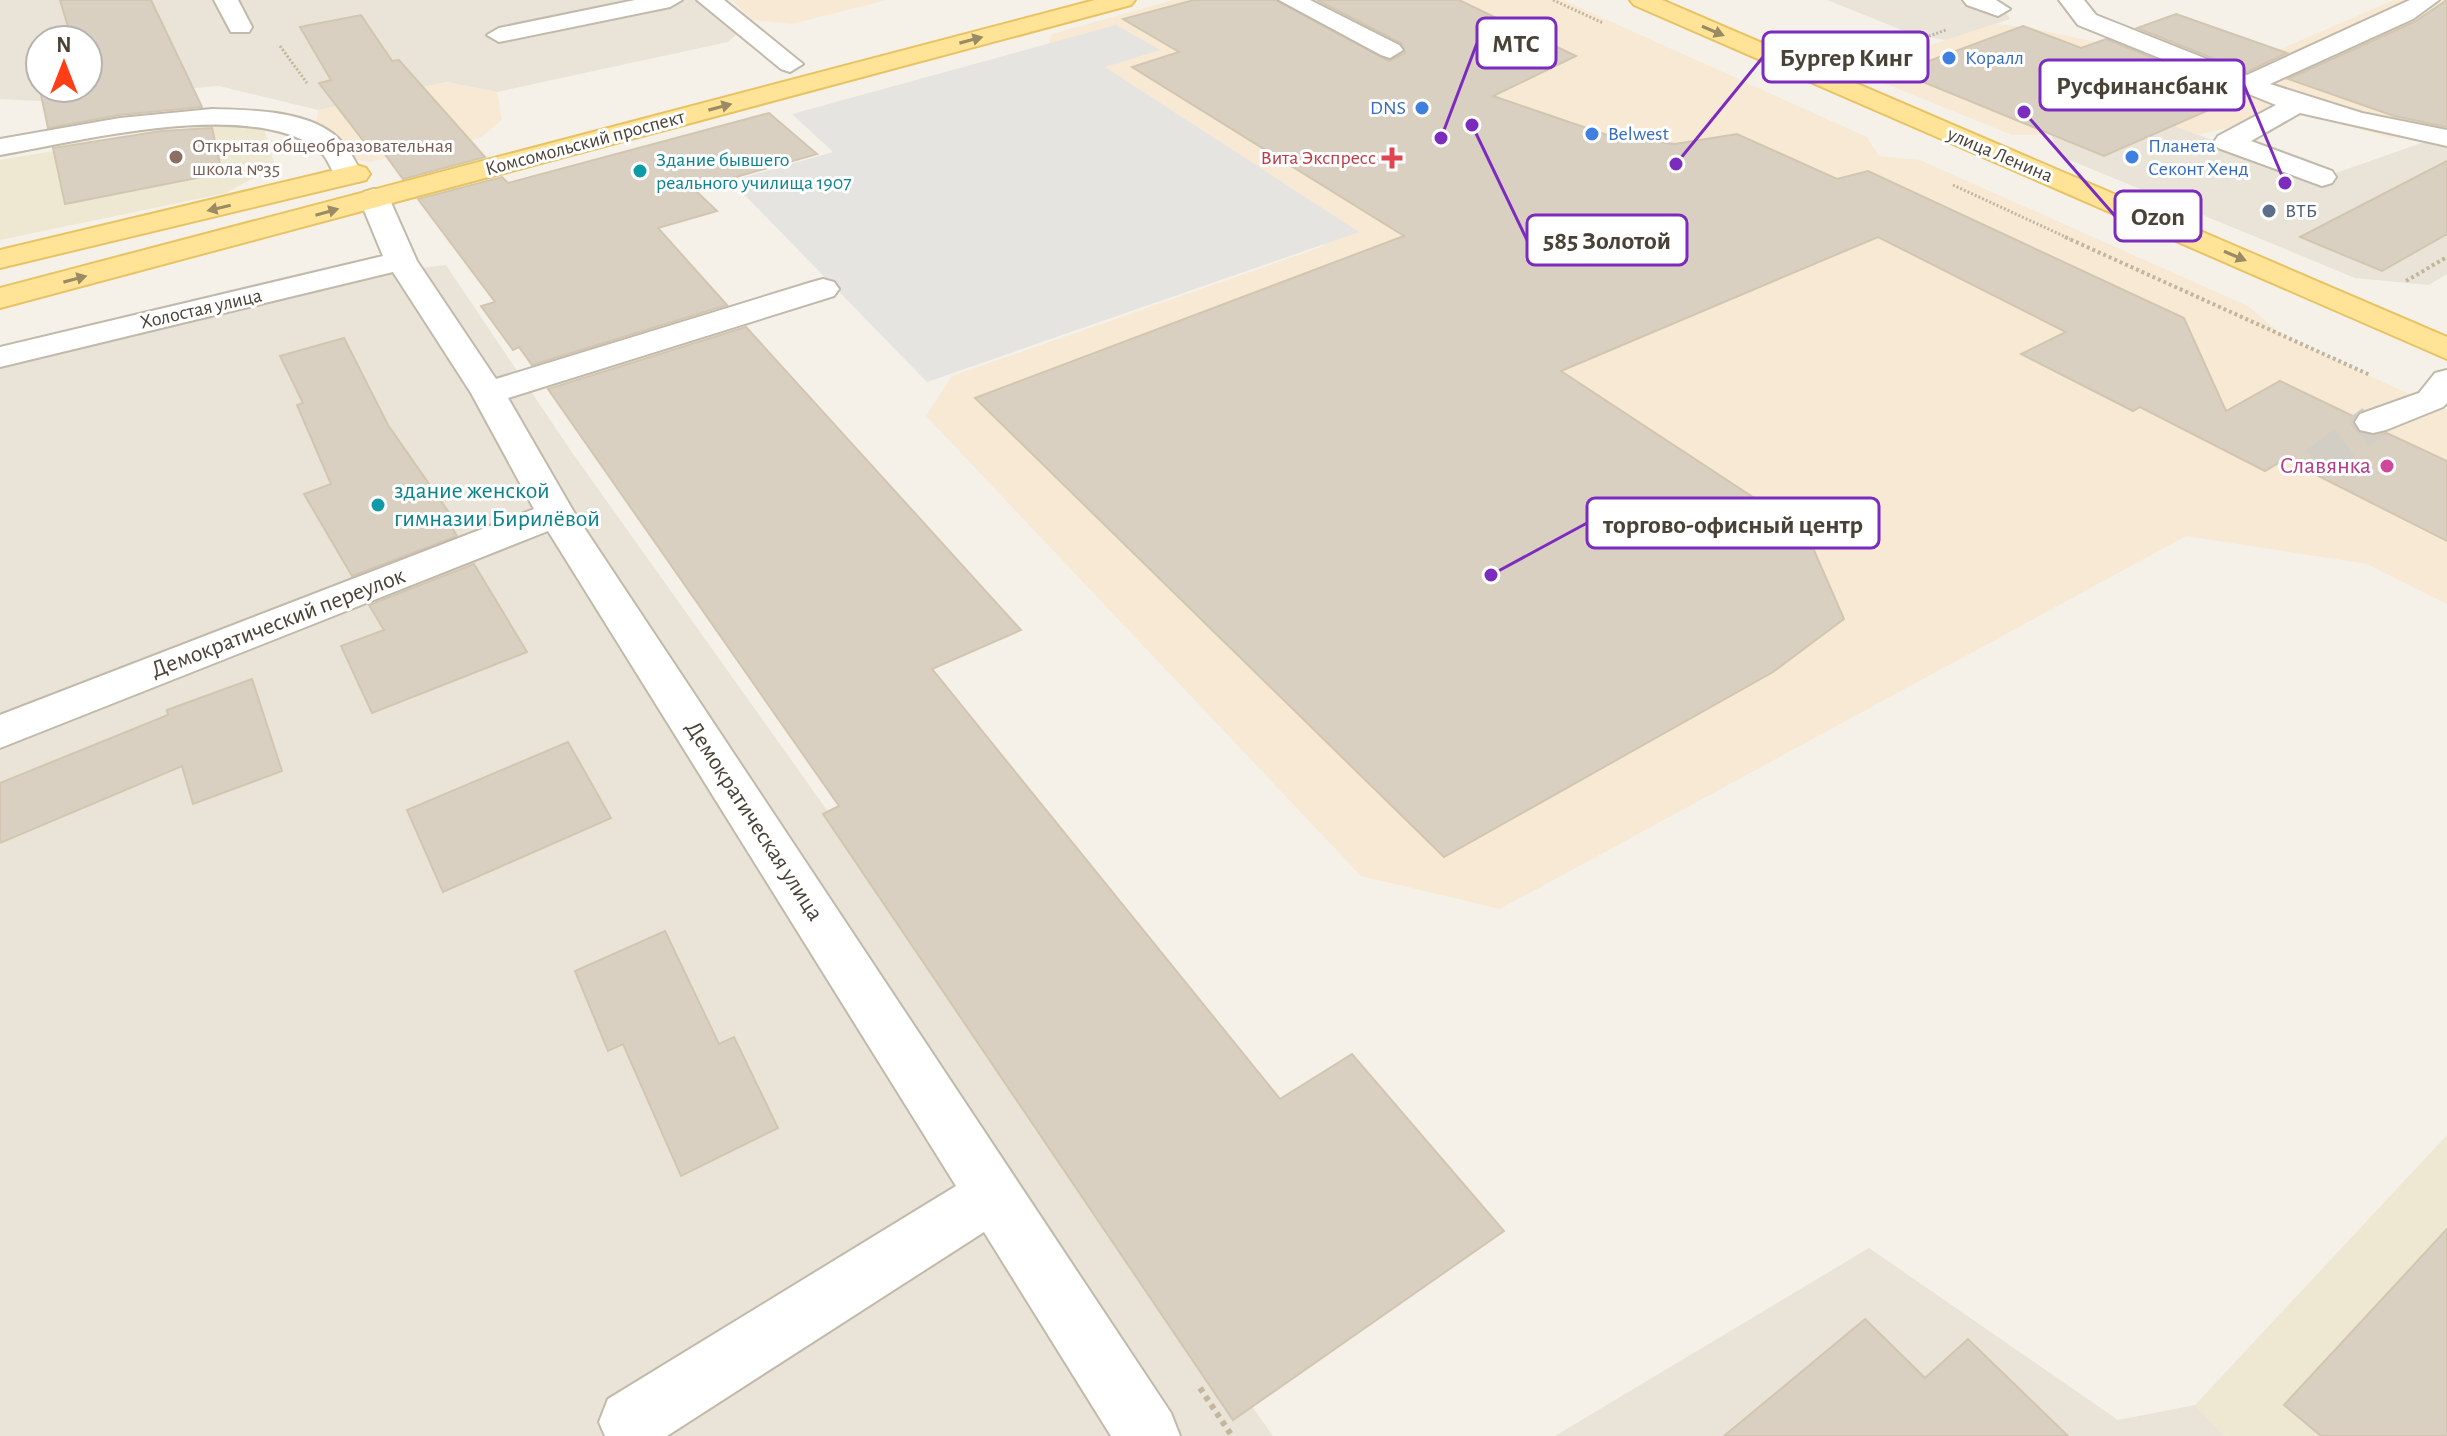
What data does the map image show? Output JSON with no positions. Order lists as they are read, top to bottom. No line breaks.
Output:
{"streets":{"main road":["Комсомольский проспект","улица Ленина"],"street":["Холостая улица","Демократический переулок","Демократическая улица"]},"crossings":[["Комсомольский проспект","Демократическая улица"],["Холостая улица","Демократическая улица"],["Демократический переулок","Демократическая улица"]],"one_way":["улица Ленина"],"places":{"other":["Коралл","DNS","Ozon","585 Золотой","Belwest","МТС","Открытая общеобразовательная школа №35","Планета Секонт Хенд","Бургер Кинг","Здание бывшего реального училища 1907","Русфинансбанк","ВТБ","Славянка","здание женской гимназии Бирилёвой","торгово-офисный центр"],"health":["Вита Экспресс"]},"north":"top"}
